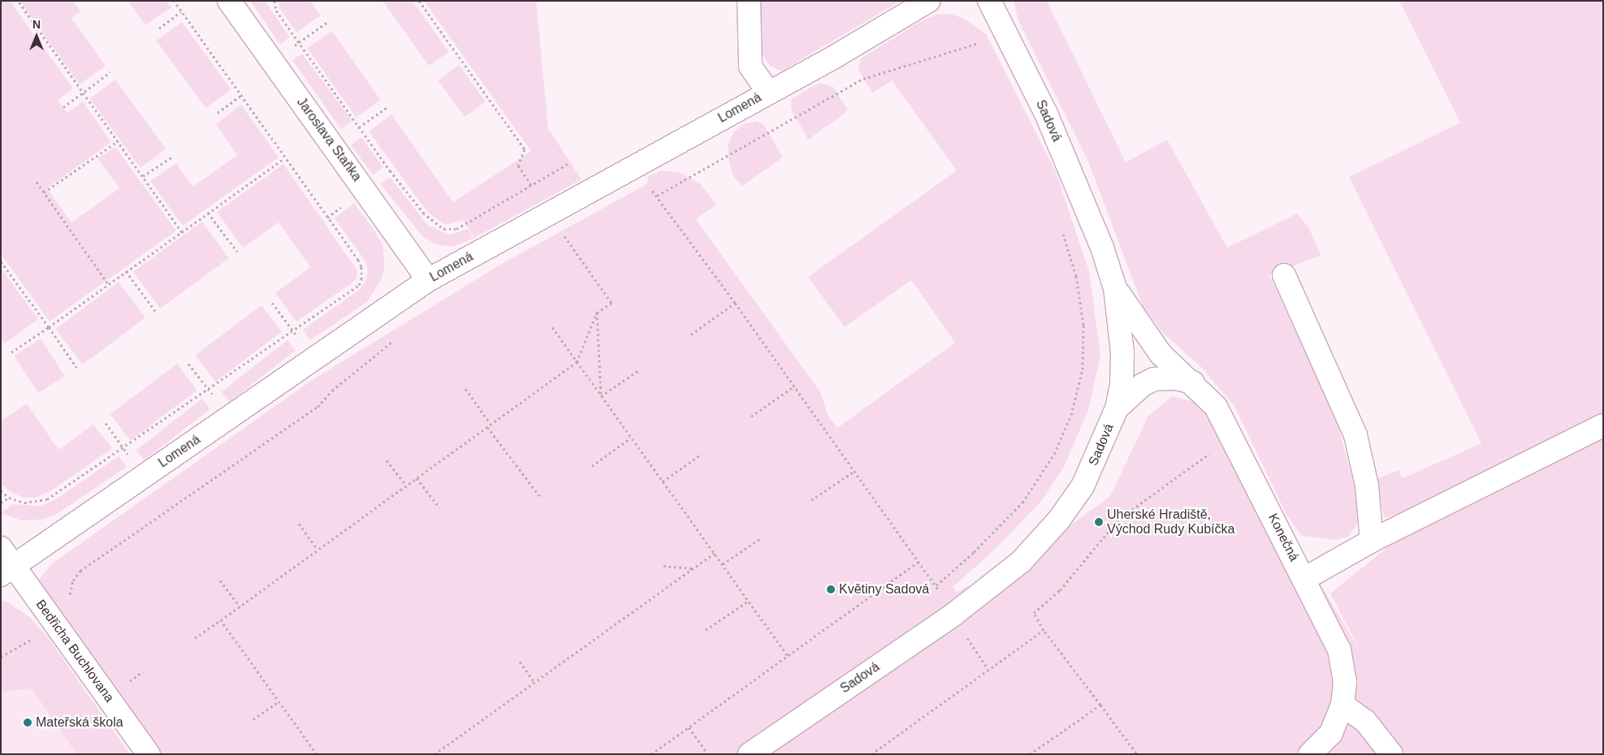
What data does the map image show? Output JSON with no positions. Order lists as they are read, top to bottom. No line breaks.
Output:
{"streets":{"street":["Lomená","Sadová","Jaroslava Staňka","Konečná","Bedřicha Buchlovana"]},"crossings":[["Lomená","Jaroslava Staňka"],["Lomená","Bedřicha Buchlovana"],["Sadová","Konečná"]],"places":["Uherské Hradiště, Východ Rudy Kubíčka","Květiny Sadová","Mateřská škola"],"north":"top"}
